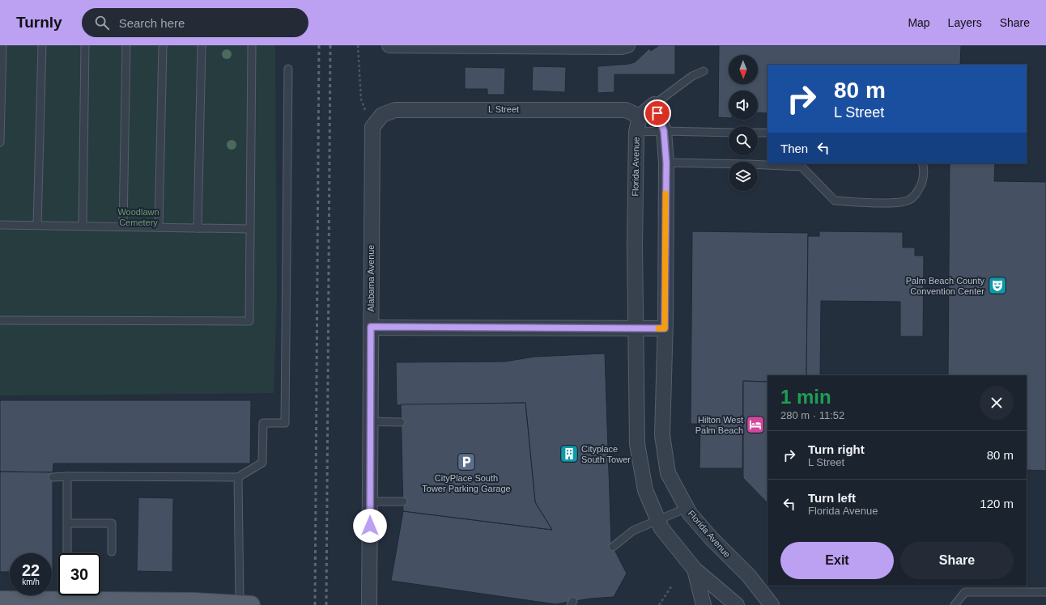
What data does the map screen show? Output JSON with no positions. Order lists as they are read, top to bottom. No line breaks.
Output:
{"streets":{"street":["L Street","Florida Avenue","Alabama Avenue"]},"crossings":[["L Street","Florida Avenue"],["L Street","Alabama Avenue"]],"parks":["Woodlawn Cemetery"],"places":{"theatre":["Palm Beach County Convention Center"],"hotel":["Hilton West Palm Beach"],"building":["Cityplace South Tower"],"parking":["CityPlace South Tower Parking Garage"]},"north":"bottom","page":{"header":"Turnly","search":"Search here","nav":["Map","Layers","Share"],"turn":["80 m","L Street"],"then":"Then","heading":["1 min","280 m · 11:52"],"list":[{"name":"Turn right","note":"L Street","value":"80 m"},{"name":"Turn left","note":"Florida Avenue","value":"120 m"}],"buttons":["Exit","Share"],"speed":"22 km/h","limit":"30"}}
